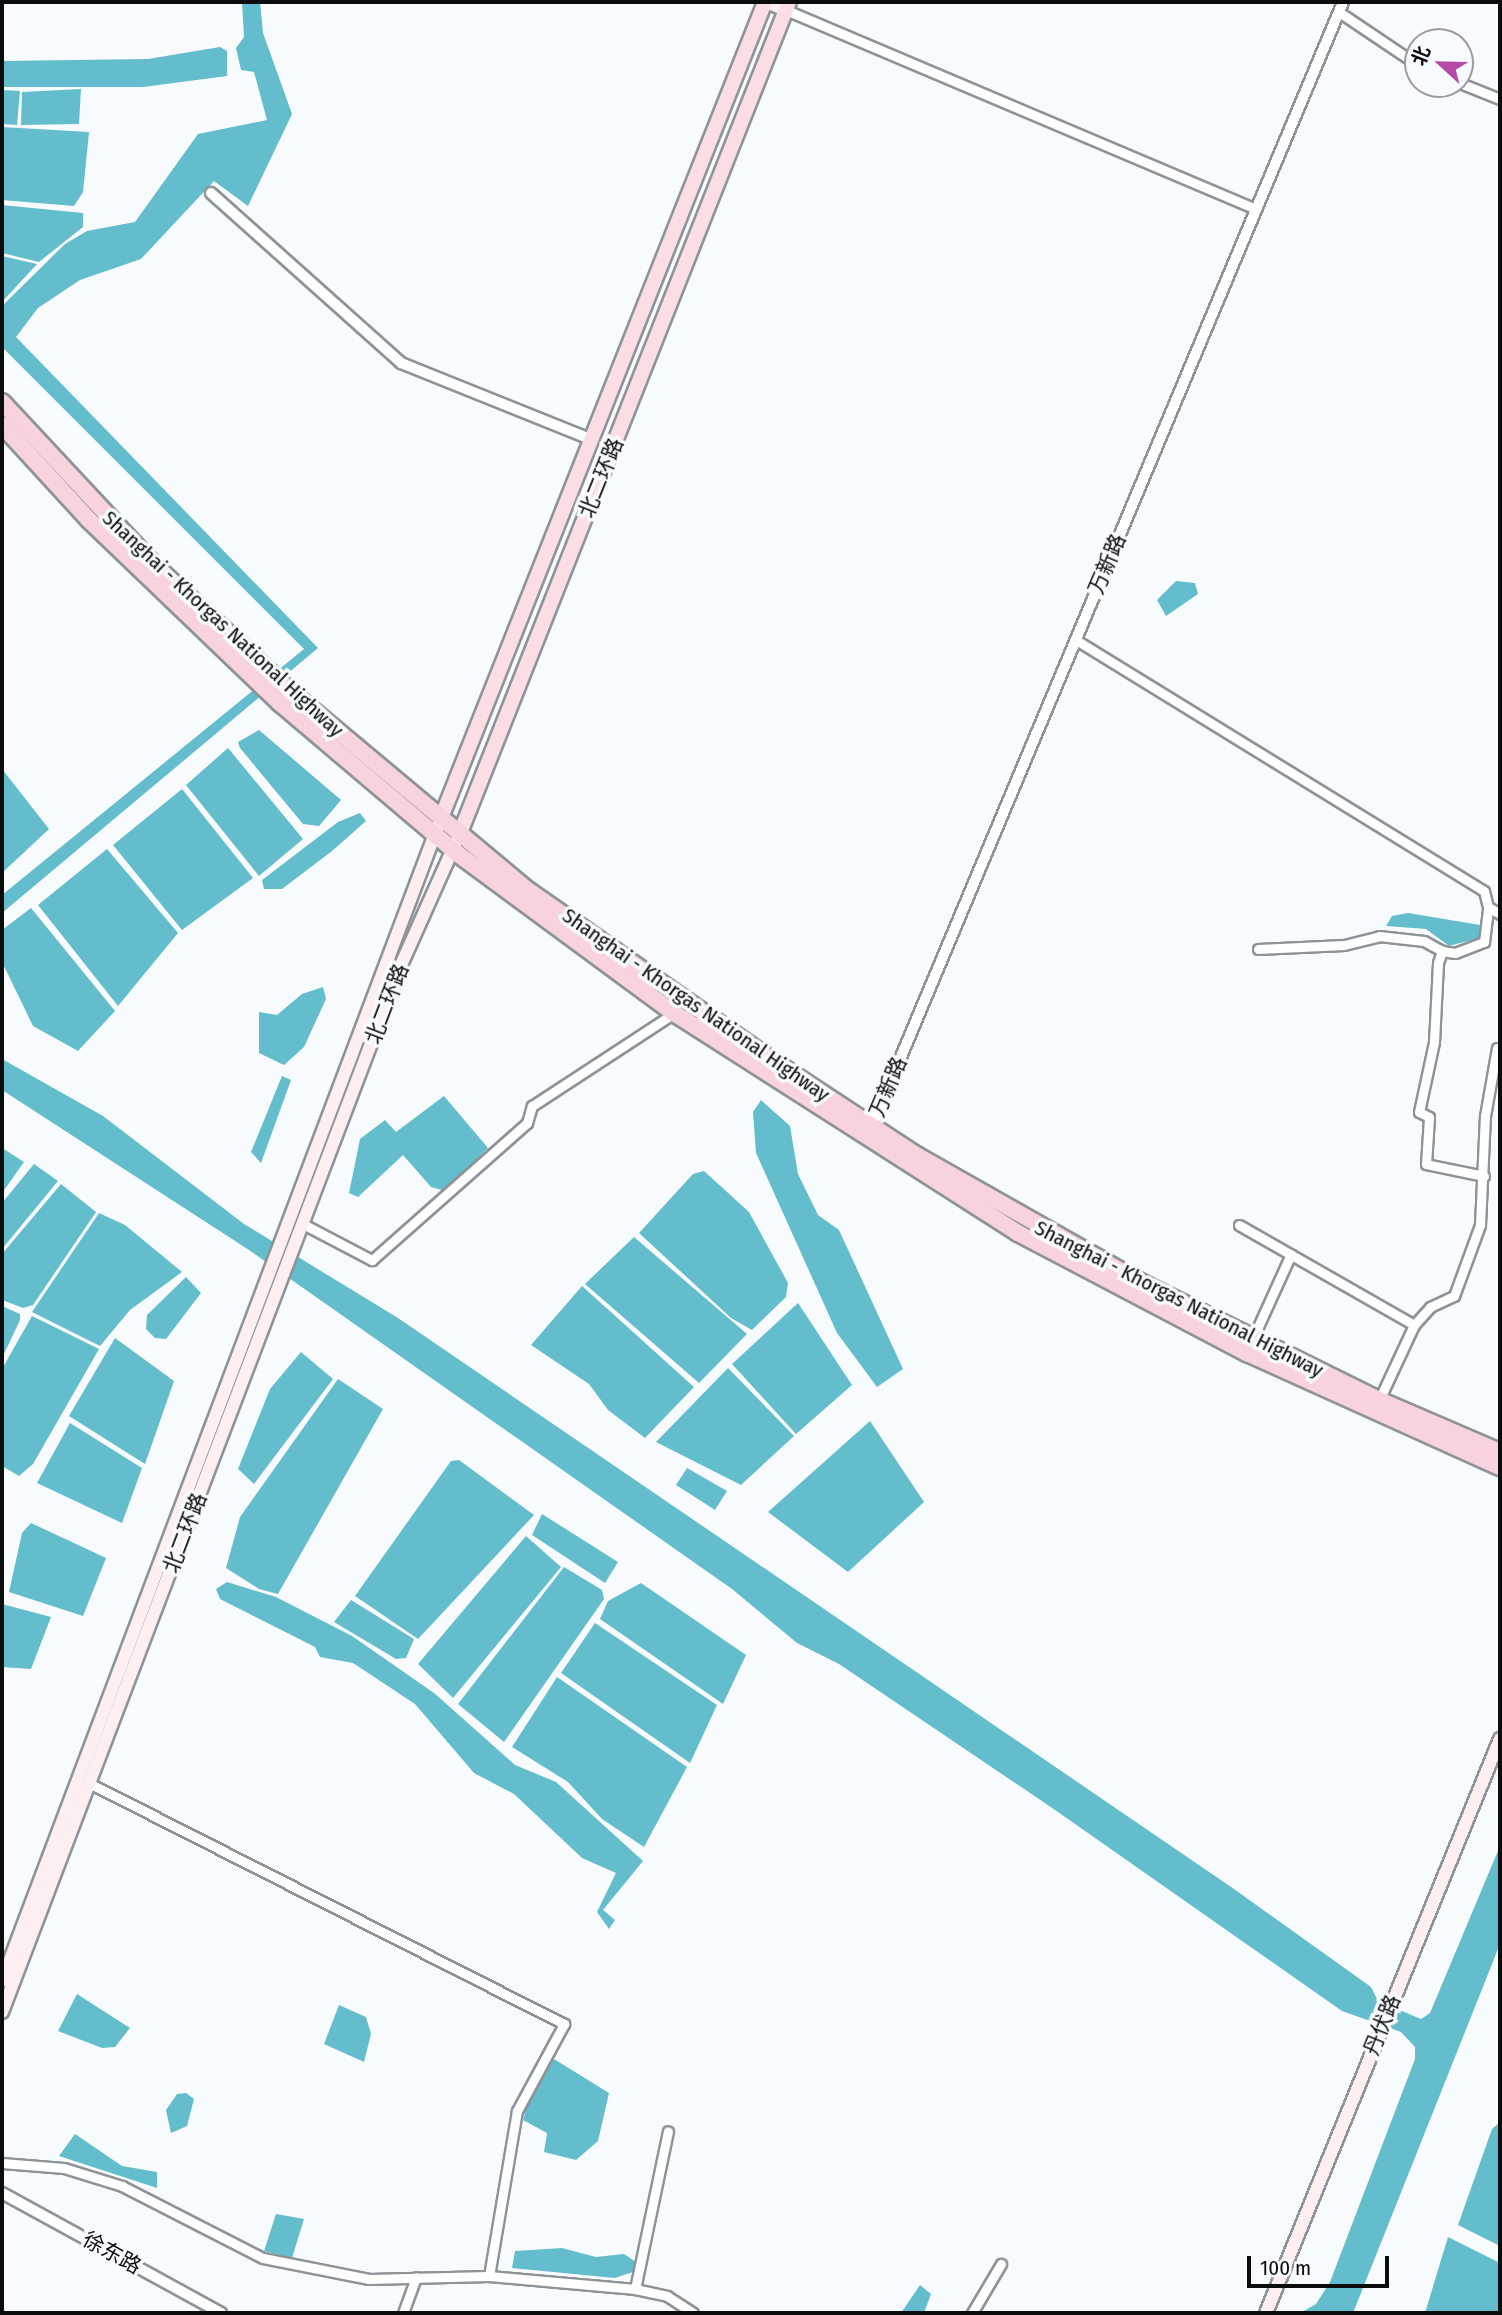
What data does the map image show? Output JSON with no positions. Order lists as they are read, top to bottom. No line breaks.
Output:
{"streets":{"highway":["Shanghai - Khorgas National Highway"],"main road":["北二环路","丹伏路"],"street":["万新路","徐东路"]},"crossings":[["北二环路","Shanghai - Khorgas National Highway"],["万新路","Shanghai - Khorgas National Highway"]],"scale_bar":"100 m","north":"left"}
